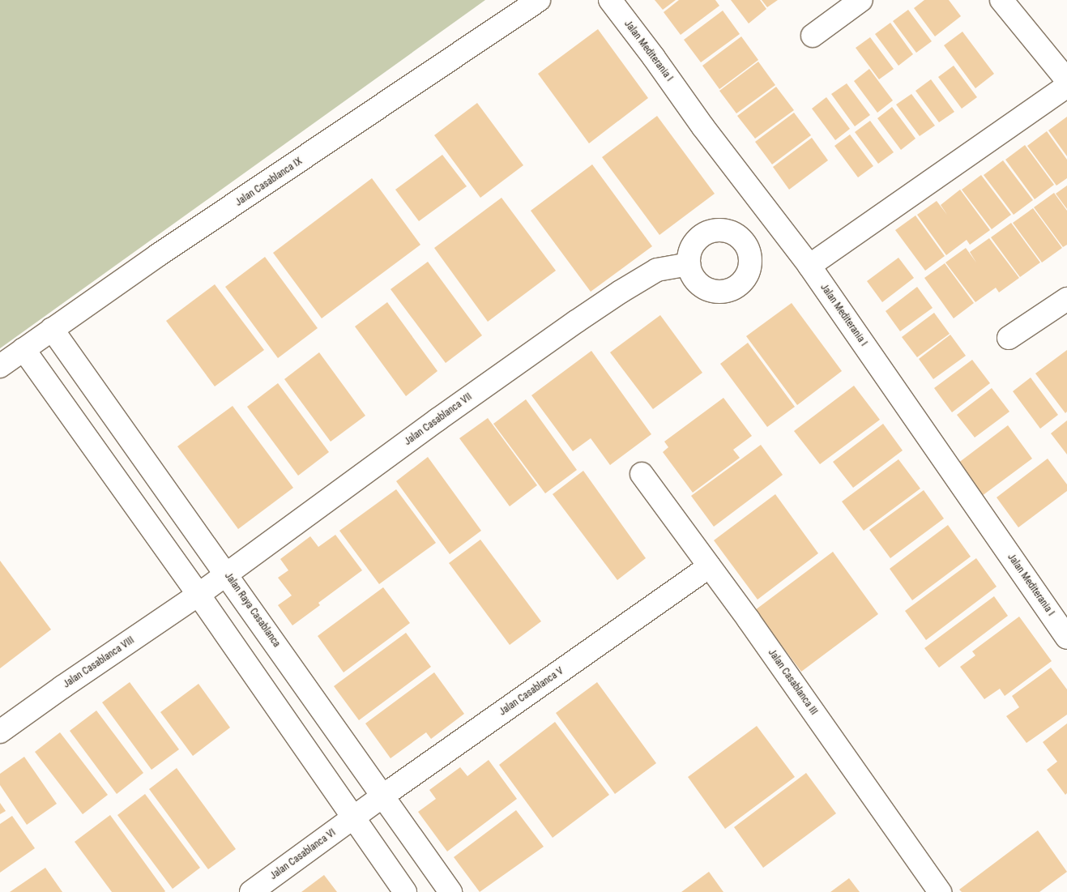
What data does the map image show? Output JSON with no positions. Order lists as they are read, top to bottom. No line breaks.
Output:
{"streets":{"street":["Jalan Mediterania I","Jalan Casablanca IX","Jalan Casablanca VII","Jalan Raya Casablanca","Jalan Casablanca VIII","Jalan Casablanca III","Jalan Casablanca V","Jalan Casablanca VI"]},"crossings":[["Jalan Casablanca IX","Jalan Raya Casablanca"],["Jalan Casablanca VII","Jalan Raya Casablanca"],["Jalan Casablanca VII","Jalan Casablanca VIII"],["Jalan Raya Casablanca","Jalan Casablanca V"],["Jalan Casablanca III","Jalan Casablanca V"],["Jalan Casablanca V","Jalan Casablanca VI"]]}
